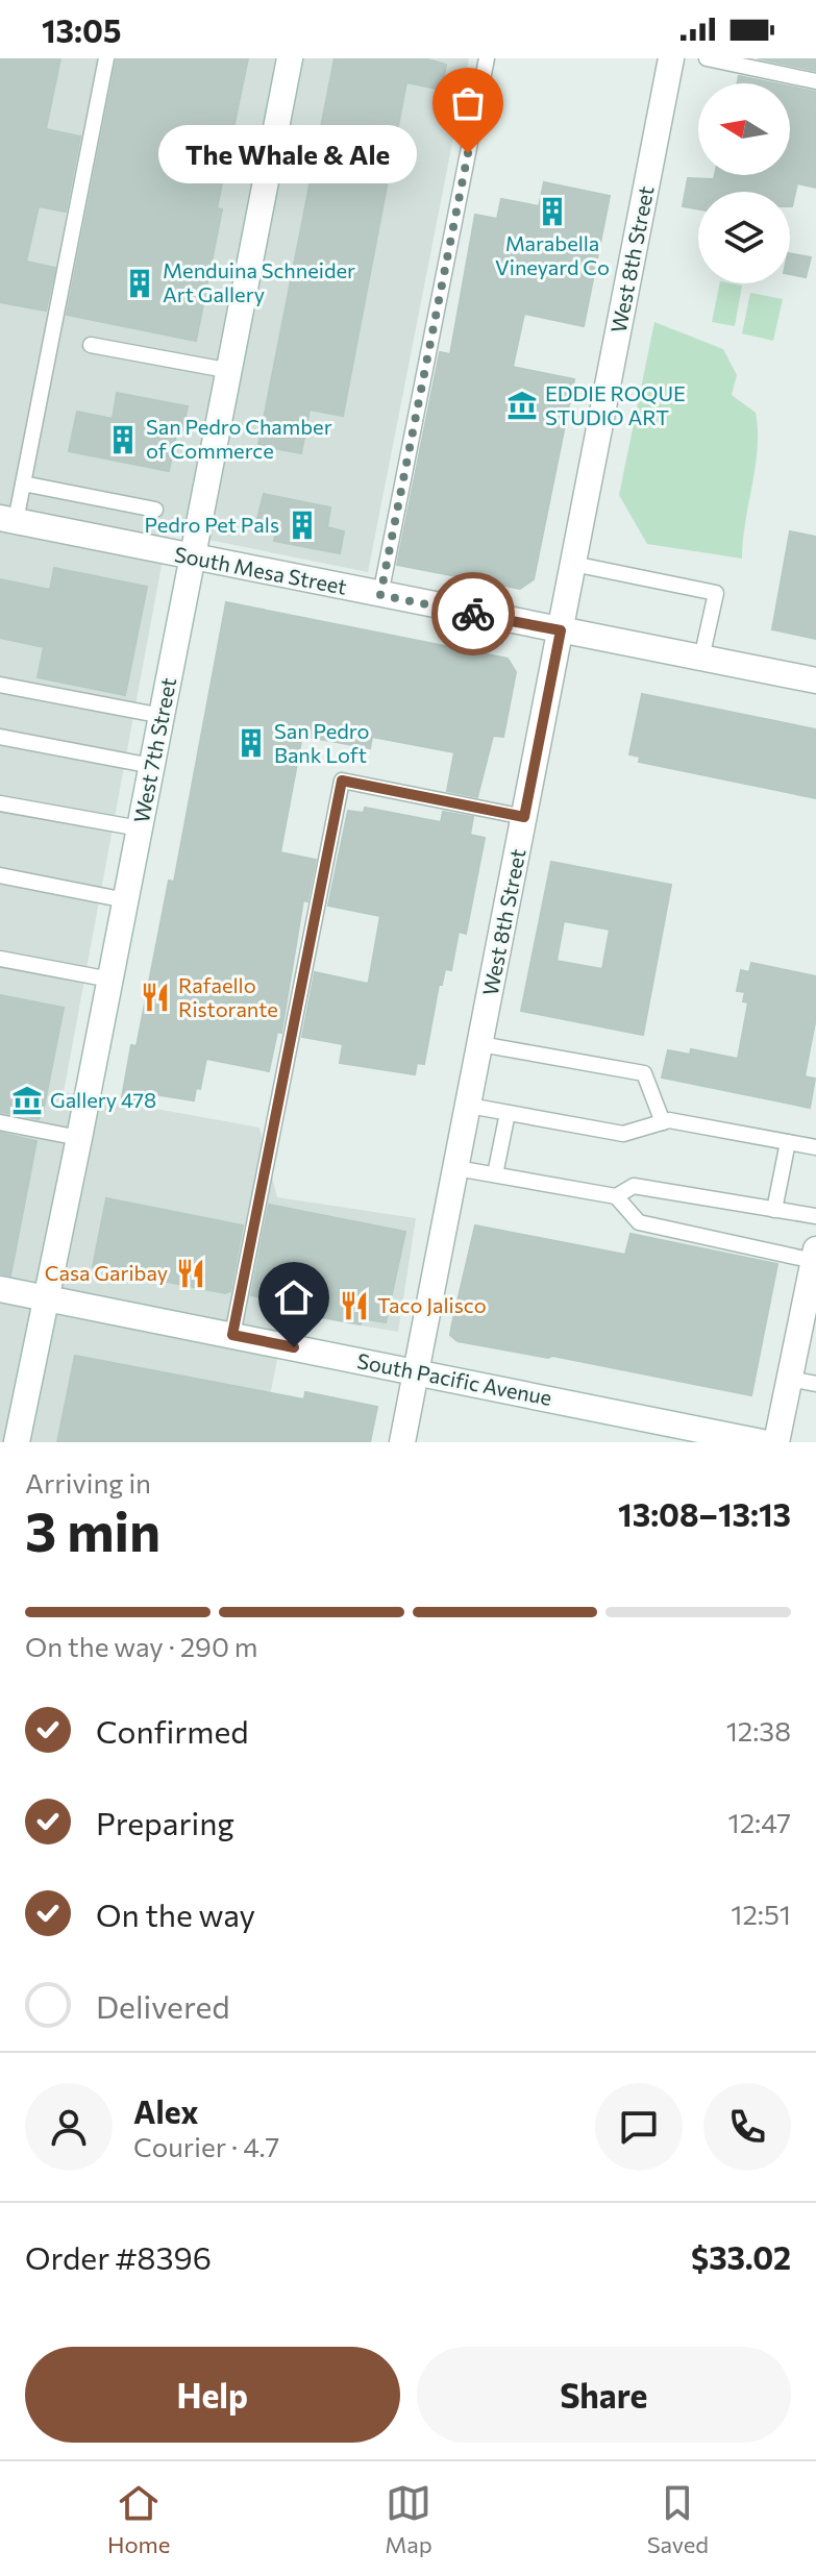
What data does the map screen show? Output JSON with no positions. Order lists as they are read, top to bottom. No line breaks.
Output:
{"streets":{"street":["West 8th Street","South Mesa Street","West 7th Street","South Pacific Avenue"]},"crossings":[["West 8th Street","South Mesa Street"],["West 8th Street","South Pacific Avenue"],["South Mesa Street","West 7th Street"],["West 7th Street","South Pacific Avenue"]],"places":{"other":["The Whale & Ale"],"building":["Marabella Vineyard Co","Menduina Schneider Art Gallery","San Pedro Chamber of Commerce","Pedro Pet Pals","San Pedro Bank Loft"],"museum":["EDDIE ROQUE STUDIO ART","Gallery 478"],"restaurant":["Rafaello Ristorante","Casa Garibay","Taco Jalisco"]},"north":"left","page":{"status":"13:05","bubble":"The Whale & Ale","heading":["3 min","Arriving in","13:08–13:13"],"panel":["Alex","Courier · 4.7","Order #8396","$33.02"],"bar":"On the way · 290 m","list":[["Confirmed","12:38"],["Preparing","12:47"],["On the way","12:51"],"Delivered"],"buttons":["Help","Share"],"tabs":["Home","Map","Saved"]}}
